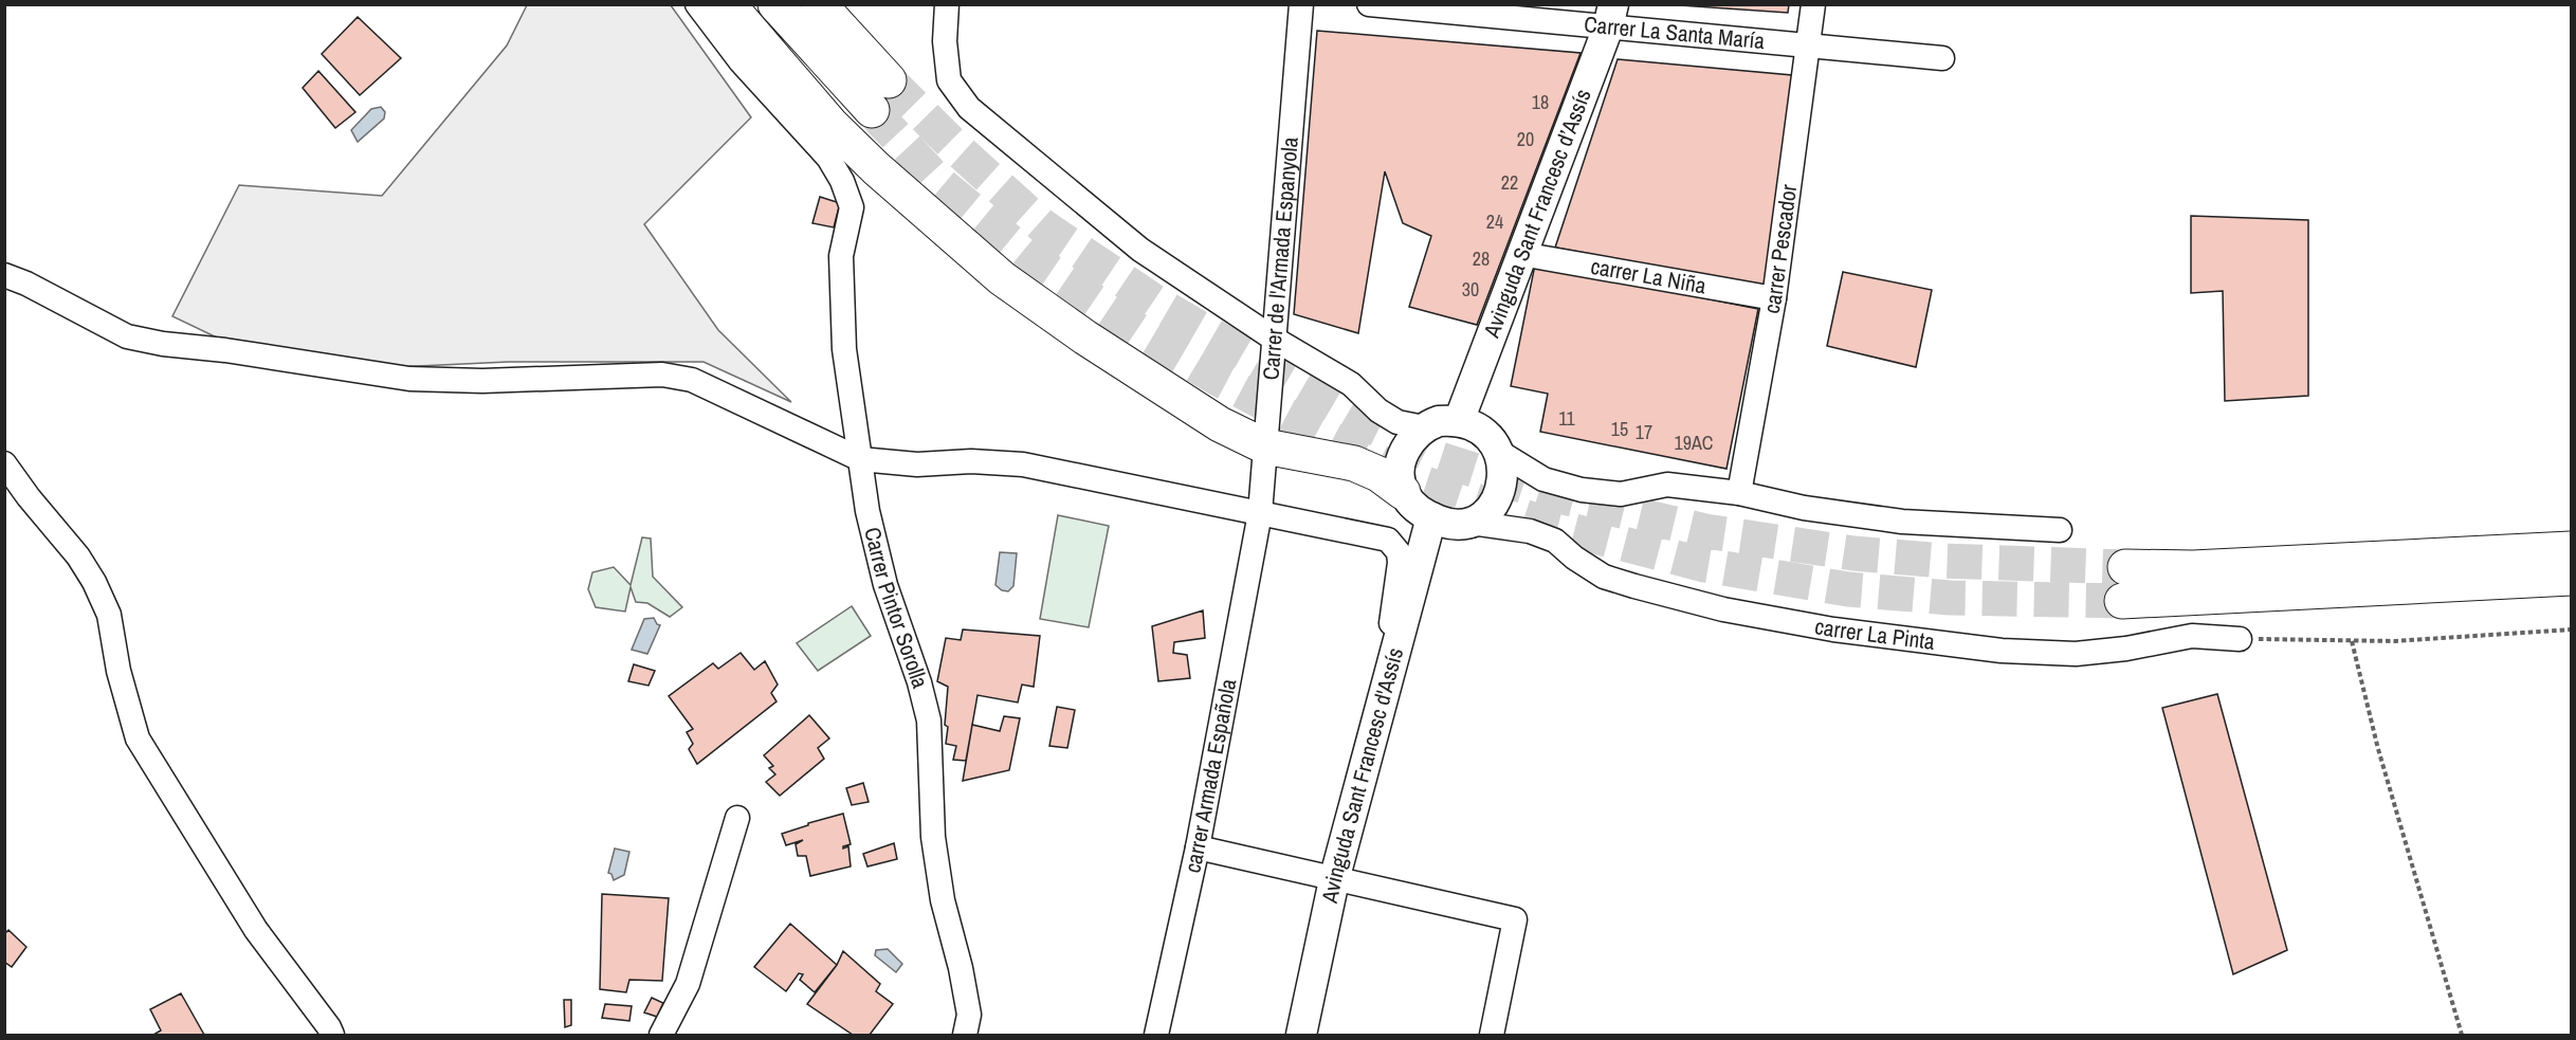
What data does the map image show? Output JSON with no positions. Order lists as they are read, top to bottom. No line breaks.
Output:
{"streets":{"main road":["Avinguda Sant Francesc d’Assís","Avinguda Sant Francesc d'Assís"],"street":["Carrer La Santa María","carrer Pescador","Carrer de l'Armada Espanyola","carrer La Niña","Carrer Pintor Sorolla","carrer La Pinta","carrer Armada Española"]},"crossings":[["Carrer La Santa María","Avinguda Sant Francesc d’Assís"],["Carrer La Santa María","carrer Pescador"],["Avinguda Sant Francesc d’Assís","carrer La Niña"],["Avinguda Sant Francesc d’Assís","carrer La Pinta"],["Avinguda Sant Francesc d’Assís","Avinguda Sant Francesc d'Assís"],["carrer Pescador","carrer La Niña"],["Carrer de l'Armada Espanyola","carrer Armada Española"],["carrer La Pinta","Avinguda Sant Francesc d'Assís"]],"house_numbers":["18","20","22","24","28","30","11","15","17","19AC"]}
